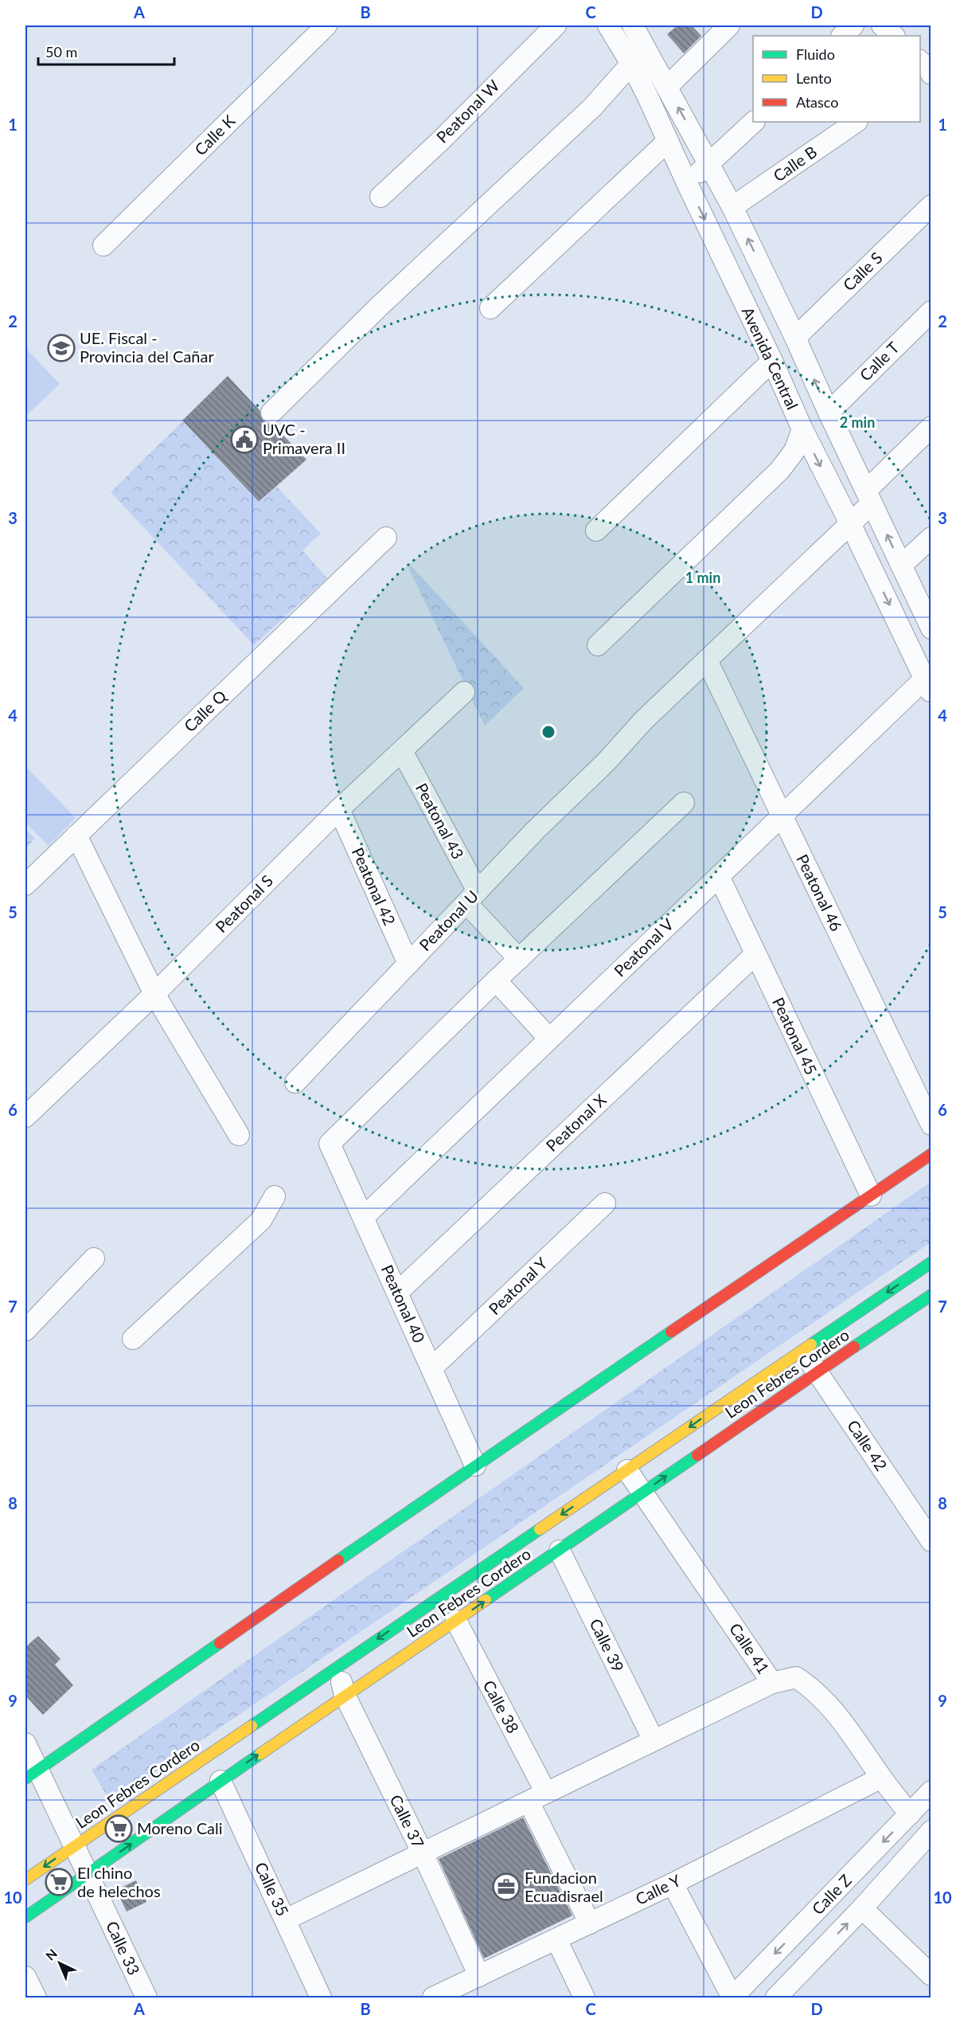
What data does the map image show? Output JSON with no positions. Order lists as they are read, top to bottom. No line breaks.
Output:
{"streets":{"street":["Peatonal W","Calle K","Calle B","Calle S","Avenida Central","Calle T","Calle Q","Peatonal 43","Peatonal 42","Peatonal 46","Peatonal S","Peatonal U","Peatonal V","Peatonal 45","Peatonal X","Peatonal Y","Peatonal 40","Leon Febres Cordero","Calle 42","Calle 39","Calle 41","Calle 38","Calle 37","Calle 35","Calle Y","Calle Z","Calle 33"]},"crossings":[["Calle B","Avenida Central"],["Calle S","Avenida Central"],["Avenida Central","Calle T"],["Avenida Central","Peatonal U"],["Avenida Central","Peatonal V"],["Peatonal 43","Peatonal S"],["Peatonal 43","Peatonal U"],["Peatonal 42","Peatonal S"],["Peatonal 42","Peatonal U"],["Peatonal 46","Peatonal U"],["Peatonal 46","Peatonal V"],["Peatonal V","Peatonal 45"],["Peatonal V","Peatonal 40"],["Peatonal 45","Peatonal X"],["Peatonal X","Peatonal 40"],["Peatonal Y","Peatonal 40"],["Leon Febres Cordero","Calle 42"],["Leon Febres Cordero","Calle 39"],["Leon Febres Cordero","Calle 41"],["Leon Febres Cordero","Calle 38"],["Leon Febres Cordero","Calle 37"],["Leon Febres Cordero","Calle 35"],["Leon Febres Cordero","Calle 33"],["Calle 41","Calle Y"],["Calle 41","Calle Z"],["Calle 38","Calle Y"],["Calle 37","Calle Y"]],"places":{"school or university":["UE. Fiscal - Provincia del Cañar"],"public building":["UVC - Primavera II"],"supermarket":["Moreno Cali","El chino de helechos"],"office":["Fundacion Ecuadisrael"]},"legend":["Fluido","Lento","Atasco"],"scale_bar":"50 m","north":"top left","grid":{"columns":["A","B","C","D"],"rows":["1","2","3","4","5","6","7","8","9","10"]},"rings":["2 min","1 min"]}
